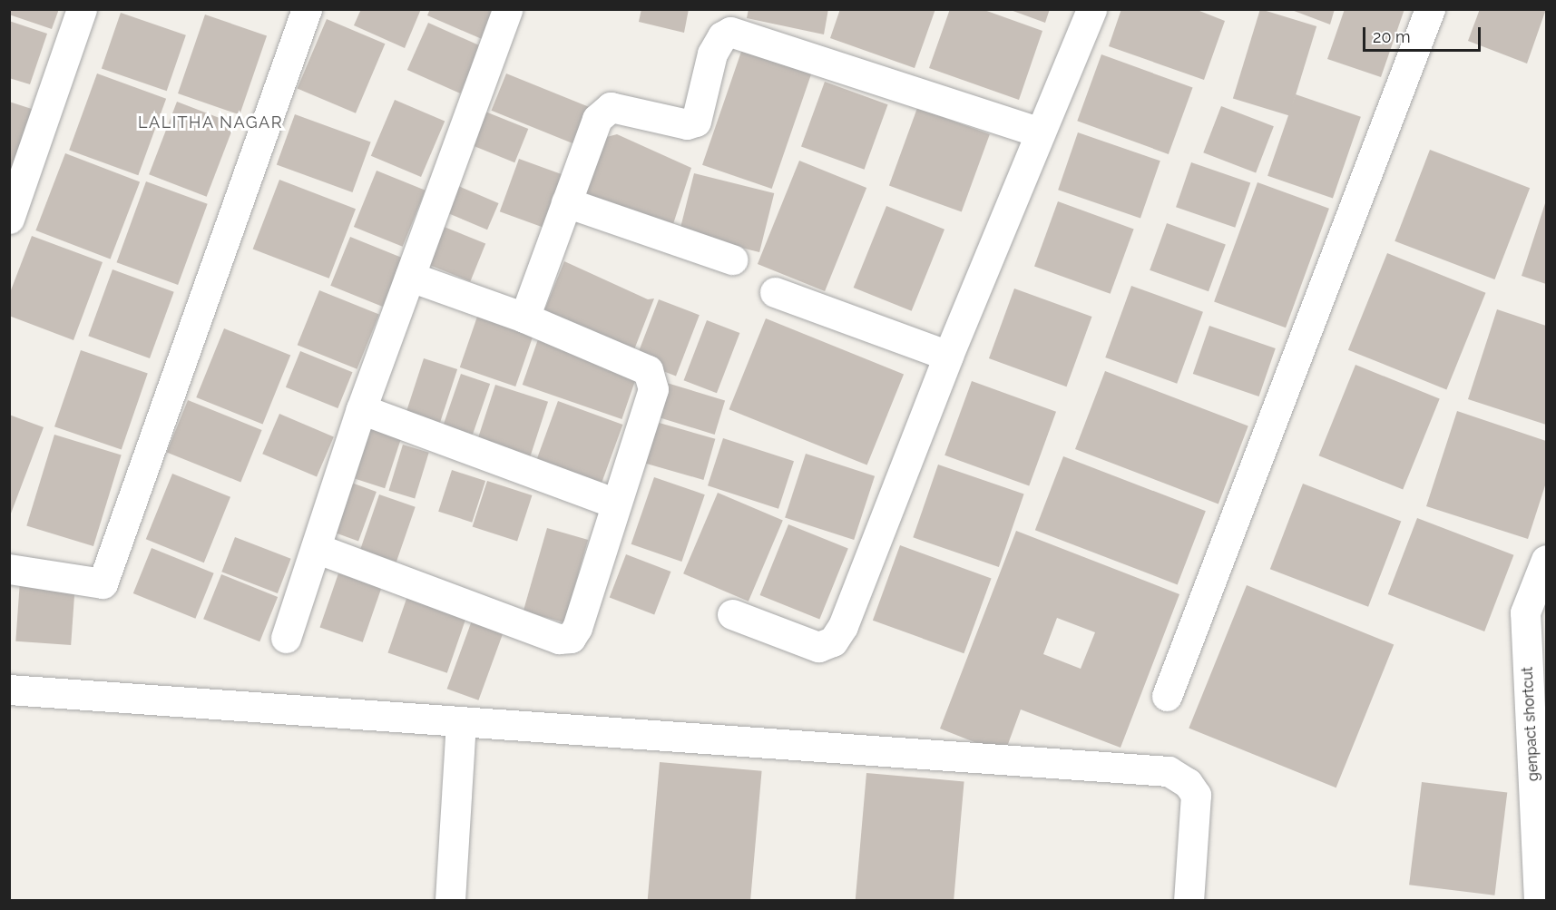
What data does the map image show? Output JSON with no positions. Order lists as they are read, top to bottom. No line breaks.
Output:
{"streets":{"street":["genpact shortcut"]},"districts":["LALITHA NAGAR"],"scale_bar":"20 m"}
